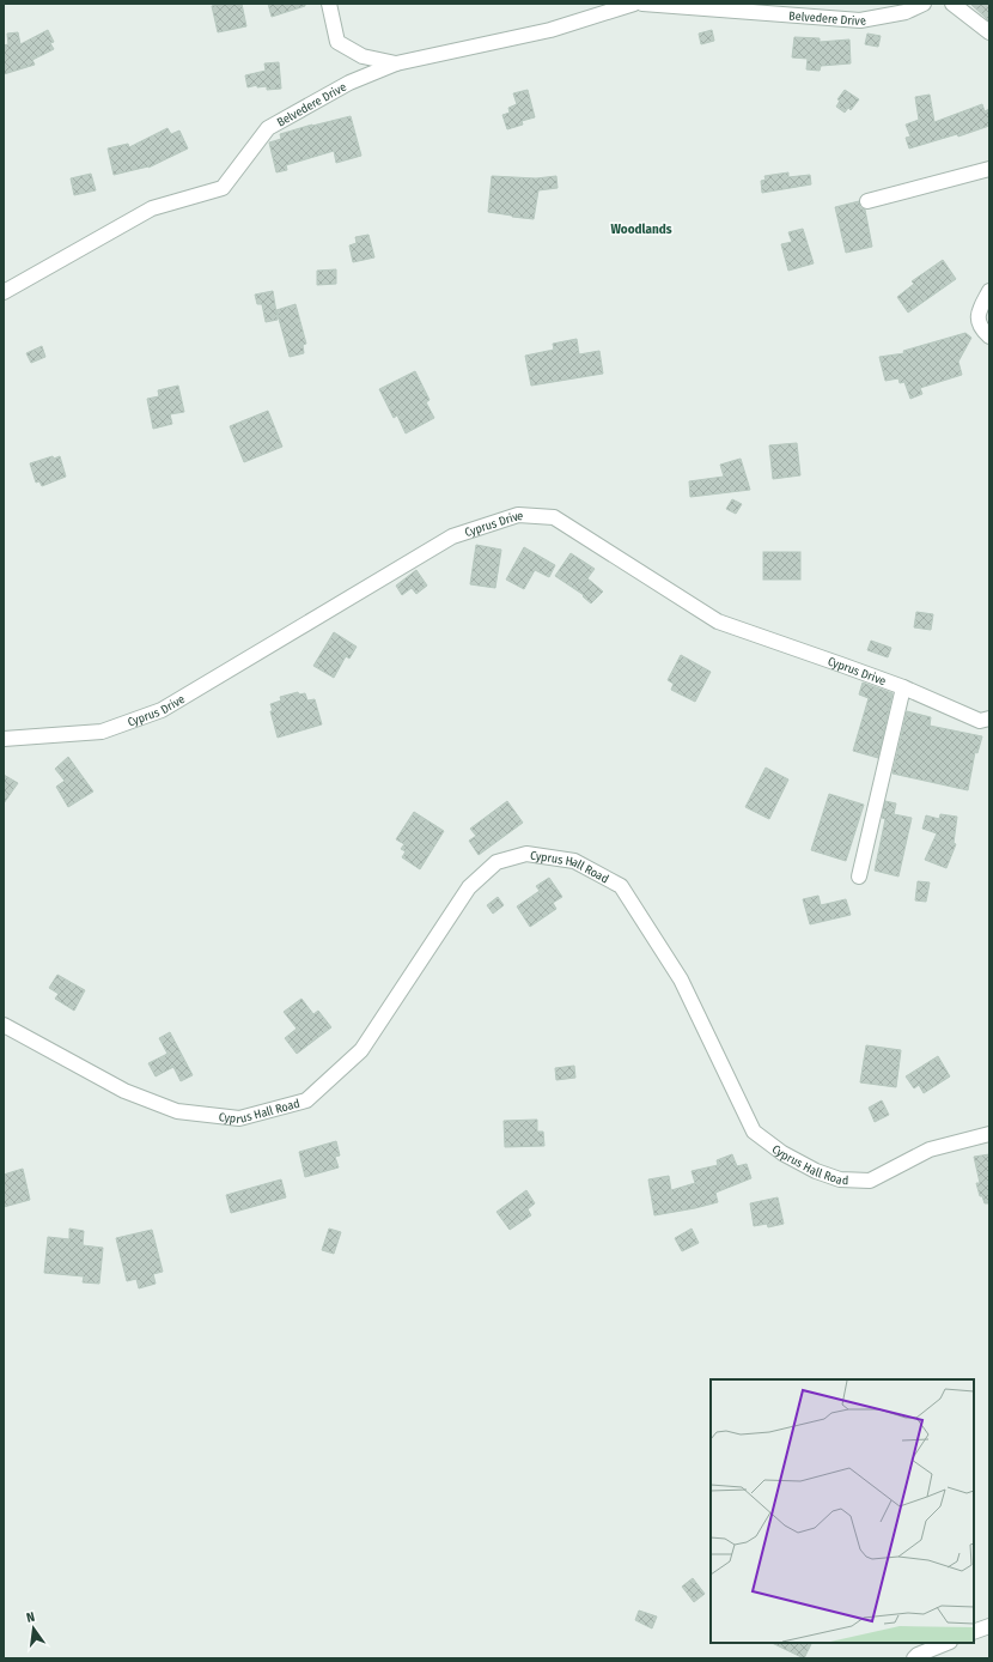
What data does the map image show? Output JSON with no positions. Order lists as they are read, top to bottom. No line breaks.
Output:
{"streets":{"street":["Belvedere Drive","Cyprus Drive","Cyprus Hall Road"]},"districts":["Woodlands"],"north":"top"}
